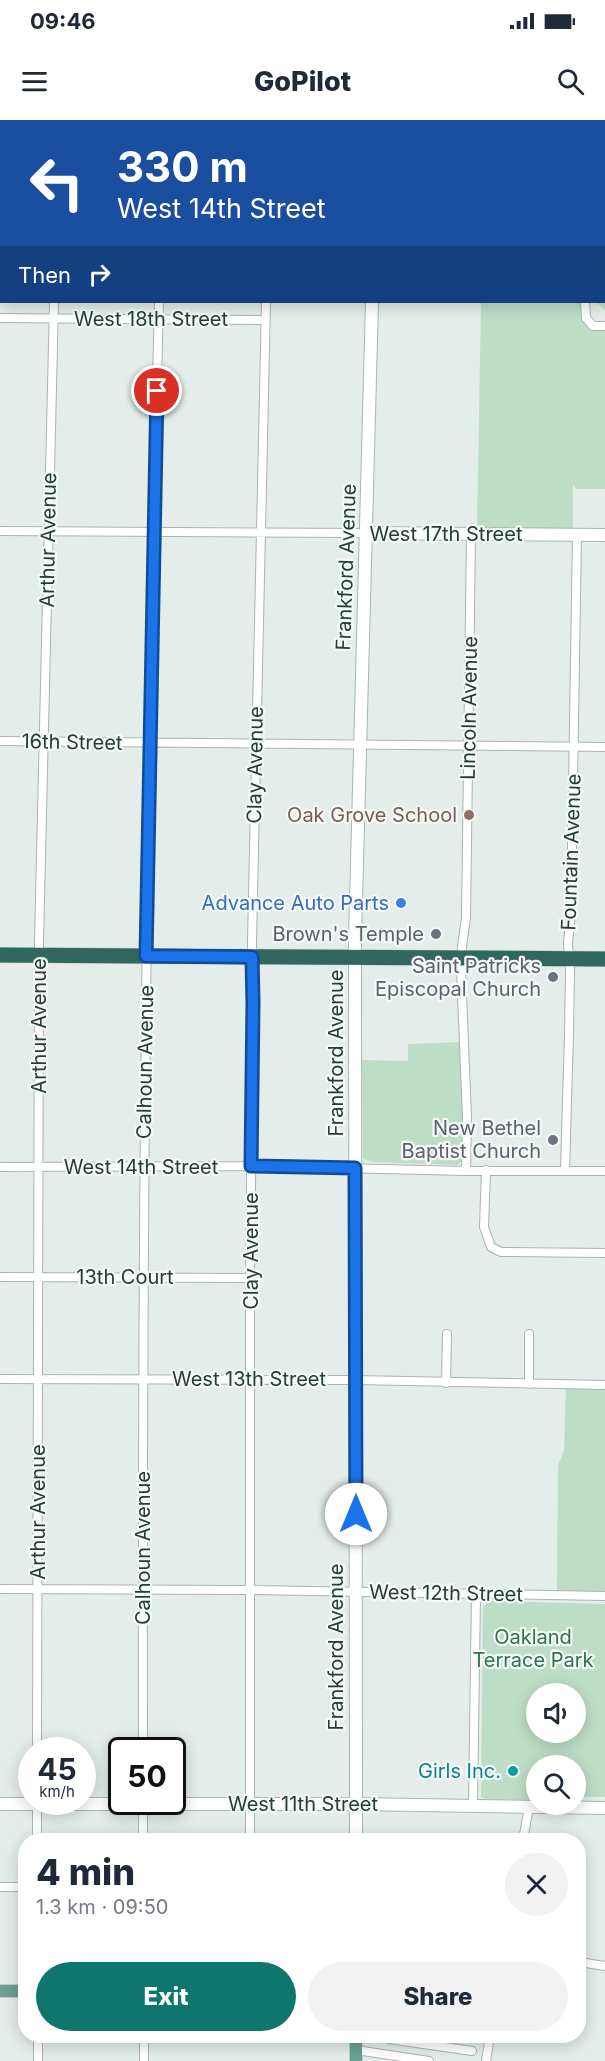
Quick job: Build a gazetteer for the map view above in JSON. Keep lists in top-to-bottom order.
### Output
{
  "streets": {
    "main road": ["West 17th Street", "Frankford Avenue", "West 11th Street"],
    "street": [
      "West 18th Street",
      "Arthur Avenue",
      "Lincoln Avenue",
      "16th Street",
      "Clay Avenue",
      "Fountain Avenue",
      "Calhoun Avenue",
      "West 14th Street",
      "13th Court",
      "West 13th Street",
      "West 12th Street"
    ]
  },
  "crossings": [
    ["West 18th Street", "Arthur Avenue"],
    ["West 18th Street", "Clay Avenue"],
    ["West 18th Street", "Calhoun Avenue"],
    ["West 17th Street", "Arthur Avenue"],
    ["West 17th Street", "Frankford Avenue"],
    ["West 17th Street", "Lincoln Avenue"],
    ["West 17th Street", "Clay Avenue"],
    ["West 17th Street", "Fountain Avenue"],
    ["West 17th Street", "Calhoun Avenue"],
    ["Arthur Avenue", "16th Street"],
    ["Arthur Avenue", "West 14th Street"],
    ["Arthur Avenue", "13th Court"],
    ["Arthur Avenue", "West 13th Street"],
    ["Arthur Avenue", "West 12th Street"],
    ["Frankford Avenue", "16th Street"],
    ["Frankford Avenue", "West 14th Street"],
    ["Frankford Avenue", "West 13th Street"],
    ["Frankford Avenue", "West 12th Street"],
    ["Frankford Avenue", "West 11th Street"],
    ["Lincoln Avenue", "16th Street"],
    ["Lincoln Avenue", "West 14th Street"],
    ["16th Street", "Clay Avenue"],
    ["16th Street", "Fountain Avenue"],
    ["16th Street", "Calhoun Avenue"],
    ["Clay Avenue", "West 14th Street"],
    ["Clay Avenue", "13th Court"],
    ["Clay Avenue", "West 13th Street"],
    ["Clay Avenue", "West 12th Street"],
    ["Clay Avenue", "West 11th Street"],
    ["Fountain Avenue", "West 14th Street"],
    ["Calhoun Avenue", "West 14th Street"],
    ["Calhoun Avenue", "13th Court"],
    ["Calhoun Avenue", "West 13th Street"],
    ["Calhoun Avenue", "West 12th Street"]
  ],
  "parks": ["Oakland Terrace Park"],
  "places": [
    "Oak Grove School",
    "Advance Auto Parts",
    "Brown's Temple",
    "Saint Patricks Episcopal Church",
    "New Bethel Baptist Church",
    "Girls Inc."
  ],
  "page": {
    "status": "09:46",
    "header": "GoPilot",
    "turn": ["330 m", "West 14th Street"],
    "then": "Then",
    "speed": "45 km/h",
    "limit": "50",
    "heading": ["4 min", "1.3 km · 09:50"],
    "buttons": ["Exit", "Share"]
  }
}
